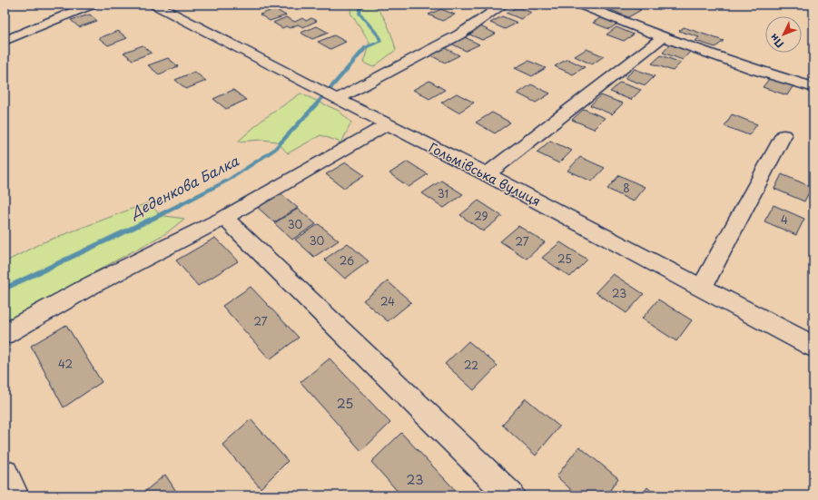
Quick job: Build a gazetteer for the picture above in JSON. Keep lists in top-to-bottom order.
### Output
{
  "streets": {
    "street": ["Гольмівська вулиця"]
  },
  "water": ["Деденкова Балка"],
  "house_numbers": [
    "8",
    "31",
    "29",
    "4",
    "30",
    "30",
    "27",
    "25",
    "26",
    "23",
    "24",
    "27",
    "42",
    "22",
    "25",
    "23"
  ],
  "north": "bottom left"
}
